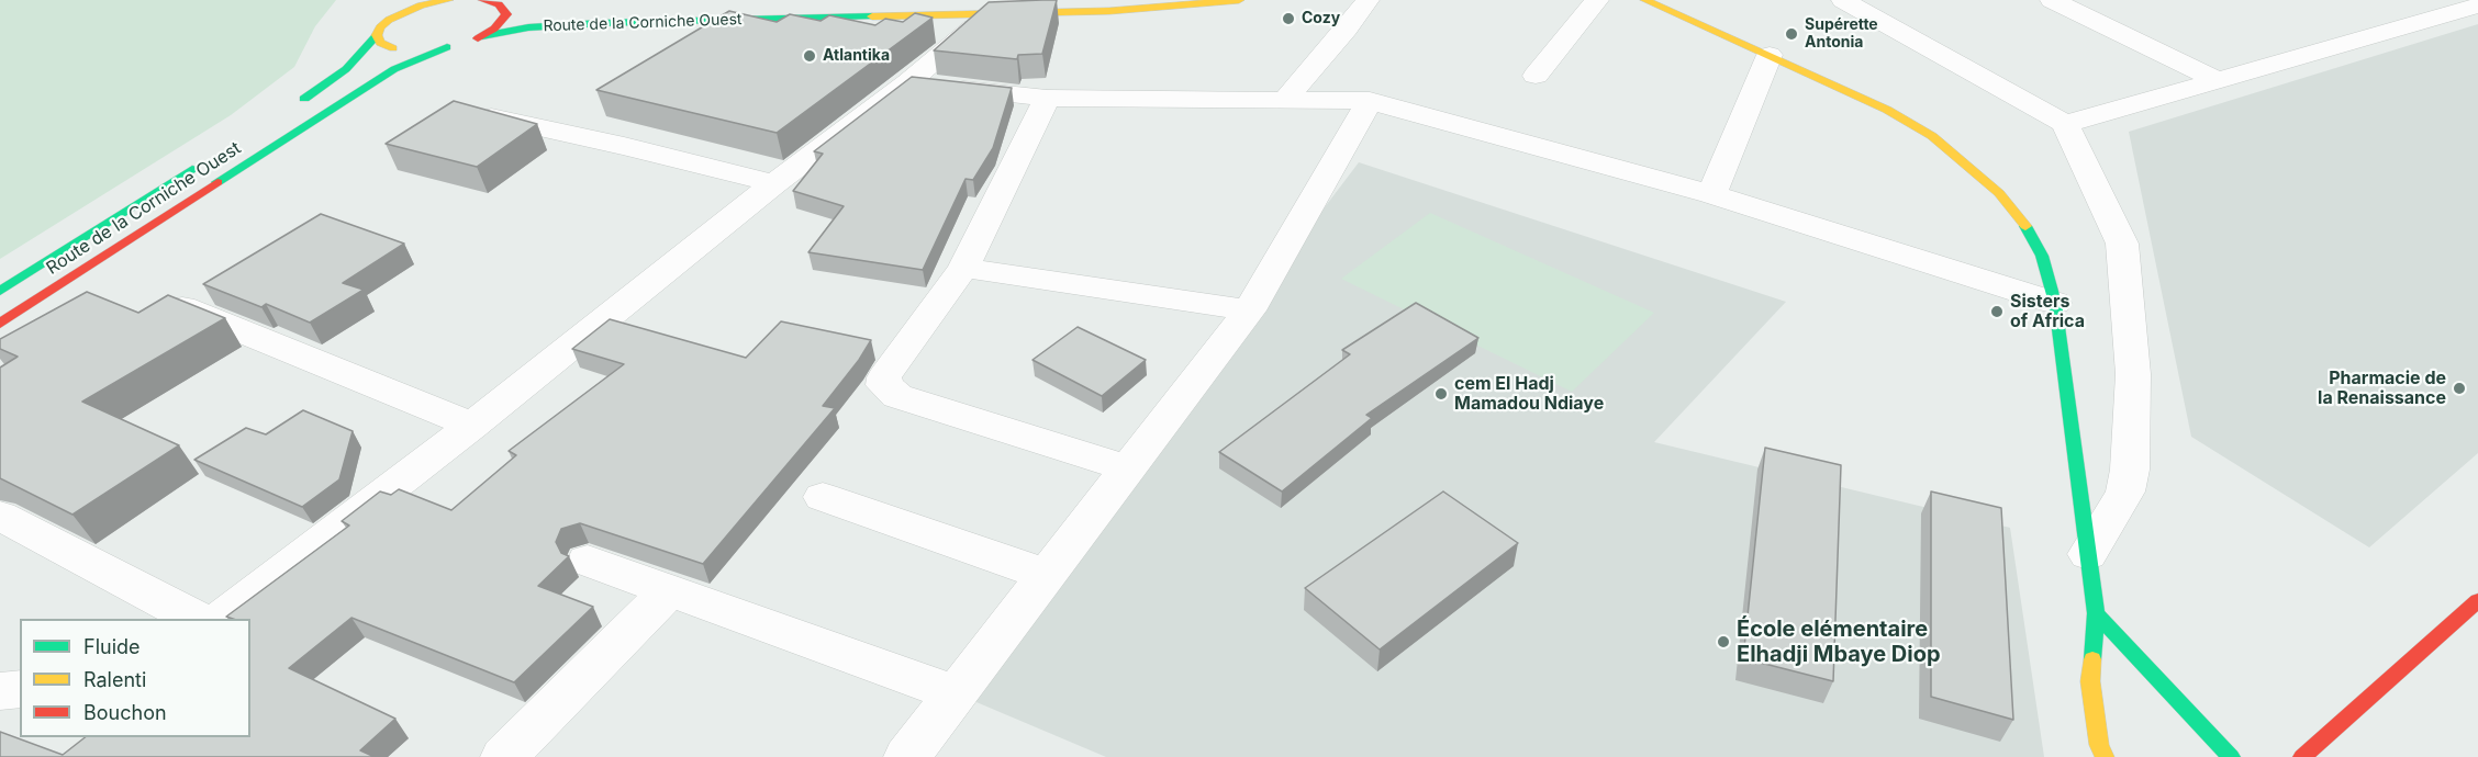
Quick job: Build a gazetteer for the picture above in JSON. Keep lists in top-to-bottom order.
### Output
{
  "streets": {
    "main road": ["Route de la Corniche Ouest"]
  },
  "places": [
    "Cozy",
    "Supérette Antonia",
    "Atlantika",
    "Sisters of Africa",
    "Pharmacie de la Renaissance",
    "cem El Hadj Mamadou Ndiaye",
    "École elémentaire Elhadji Mbaye Diop"
  ],
  "legend": ["Fluide", "Ralenti", "Bouchon"]
}
